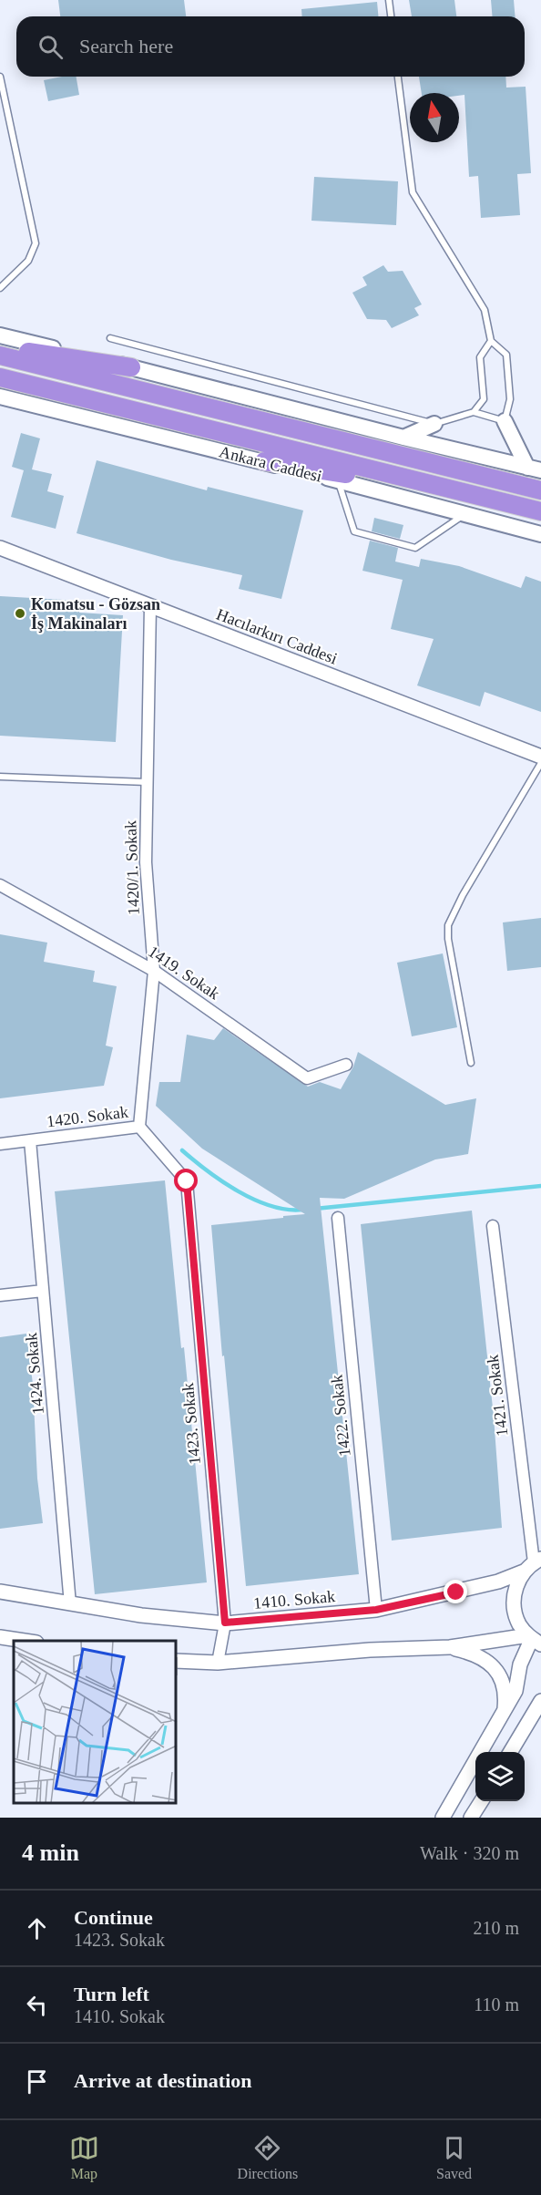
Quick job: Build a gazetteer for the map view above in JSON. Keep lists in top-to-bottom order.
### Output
{
  "streets": {
    "highway": ["Ankara Caddesi"],
    "street": [
      "Hacılarkırı Caddesi",
      "1420/1. Sokak",
      "1419. Sokak",
      "1420. Sokak",
      "1424. Sokak",
      "1421. Sokak",
      "1422. Sokak",
      "1423. Sokak",
      "1410. Sokak"
    ]
  },
  "crossings": [
    ["Hacılarkırı Caddesi", "1420/1. Sokak"],
    ["1420/1. Sokak", "1419. Sokak"],
    ["1420/1. Sokak", "1420. Sokak"],
    ["1420. Sokak", "1424. Sokak"],
    ["1420. Sokak", "1423. Sokak"],
    ["1424. Sokak", "1410. Sokak"],
    ["1421. Sokak", "1410. Sokak"],
    ["1422. Sokak", "1410. Sokak"],
    ["1423. Sokak", "1410. Sokak"]
  ],
  "places": ["Komatsu - Gözsan İş Makinaları"],
  "north": "top",
  "page": {
    "search": "Search here",
    "heading": ["4 min", "Walk · 320 m"],
    "list": [
      ["Continue", "1423. Sokak", "210 m"],
      ["Turn left", "1410. Sokak", "110 m"],
      "Arrive at destination"
    ],
    "nav": ["Map", "Directions", "Saved"]
  }
}
